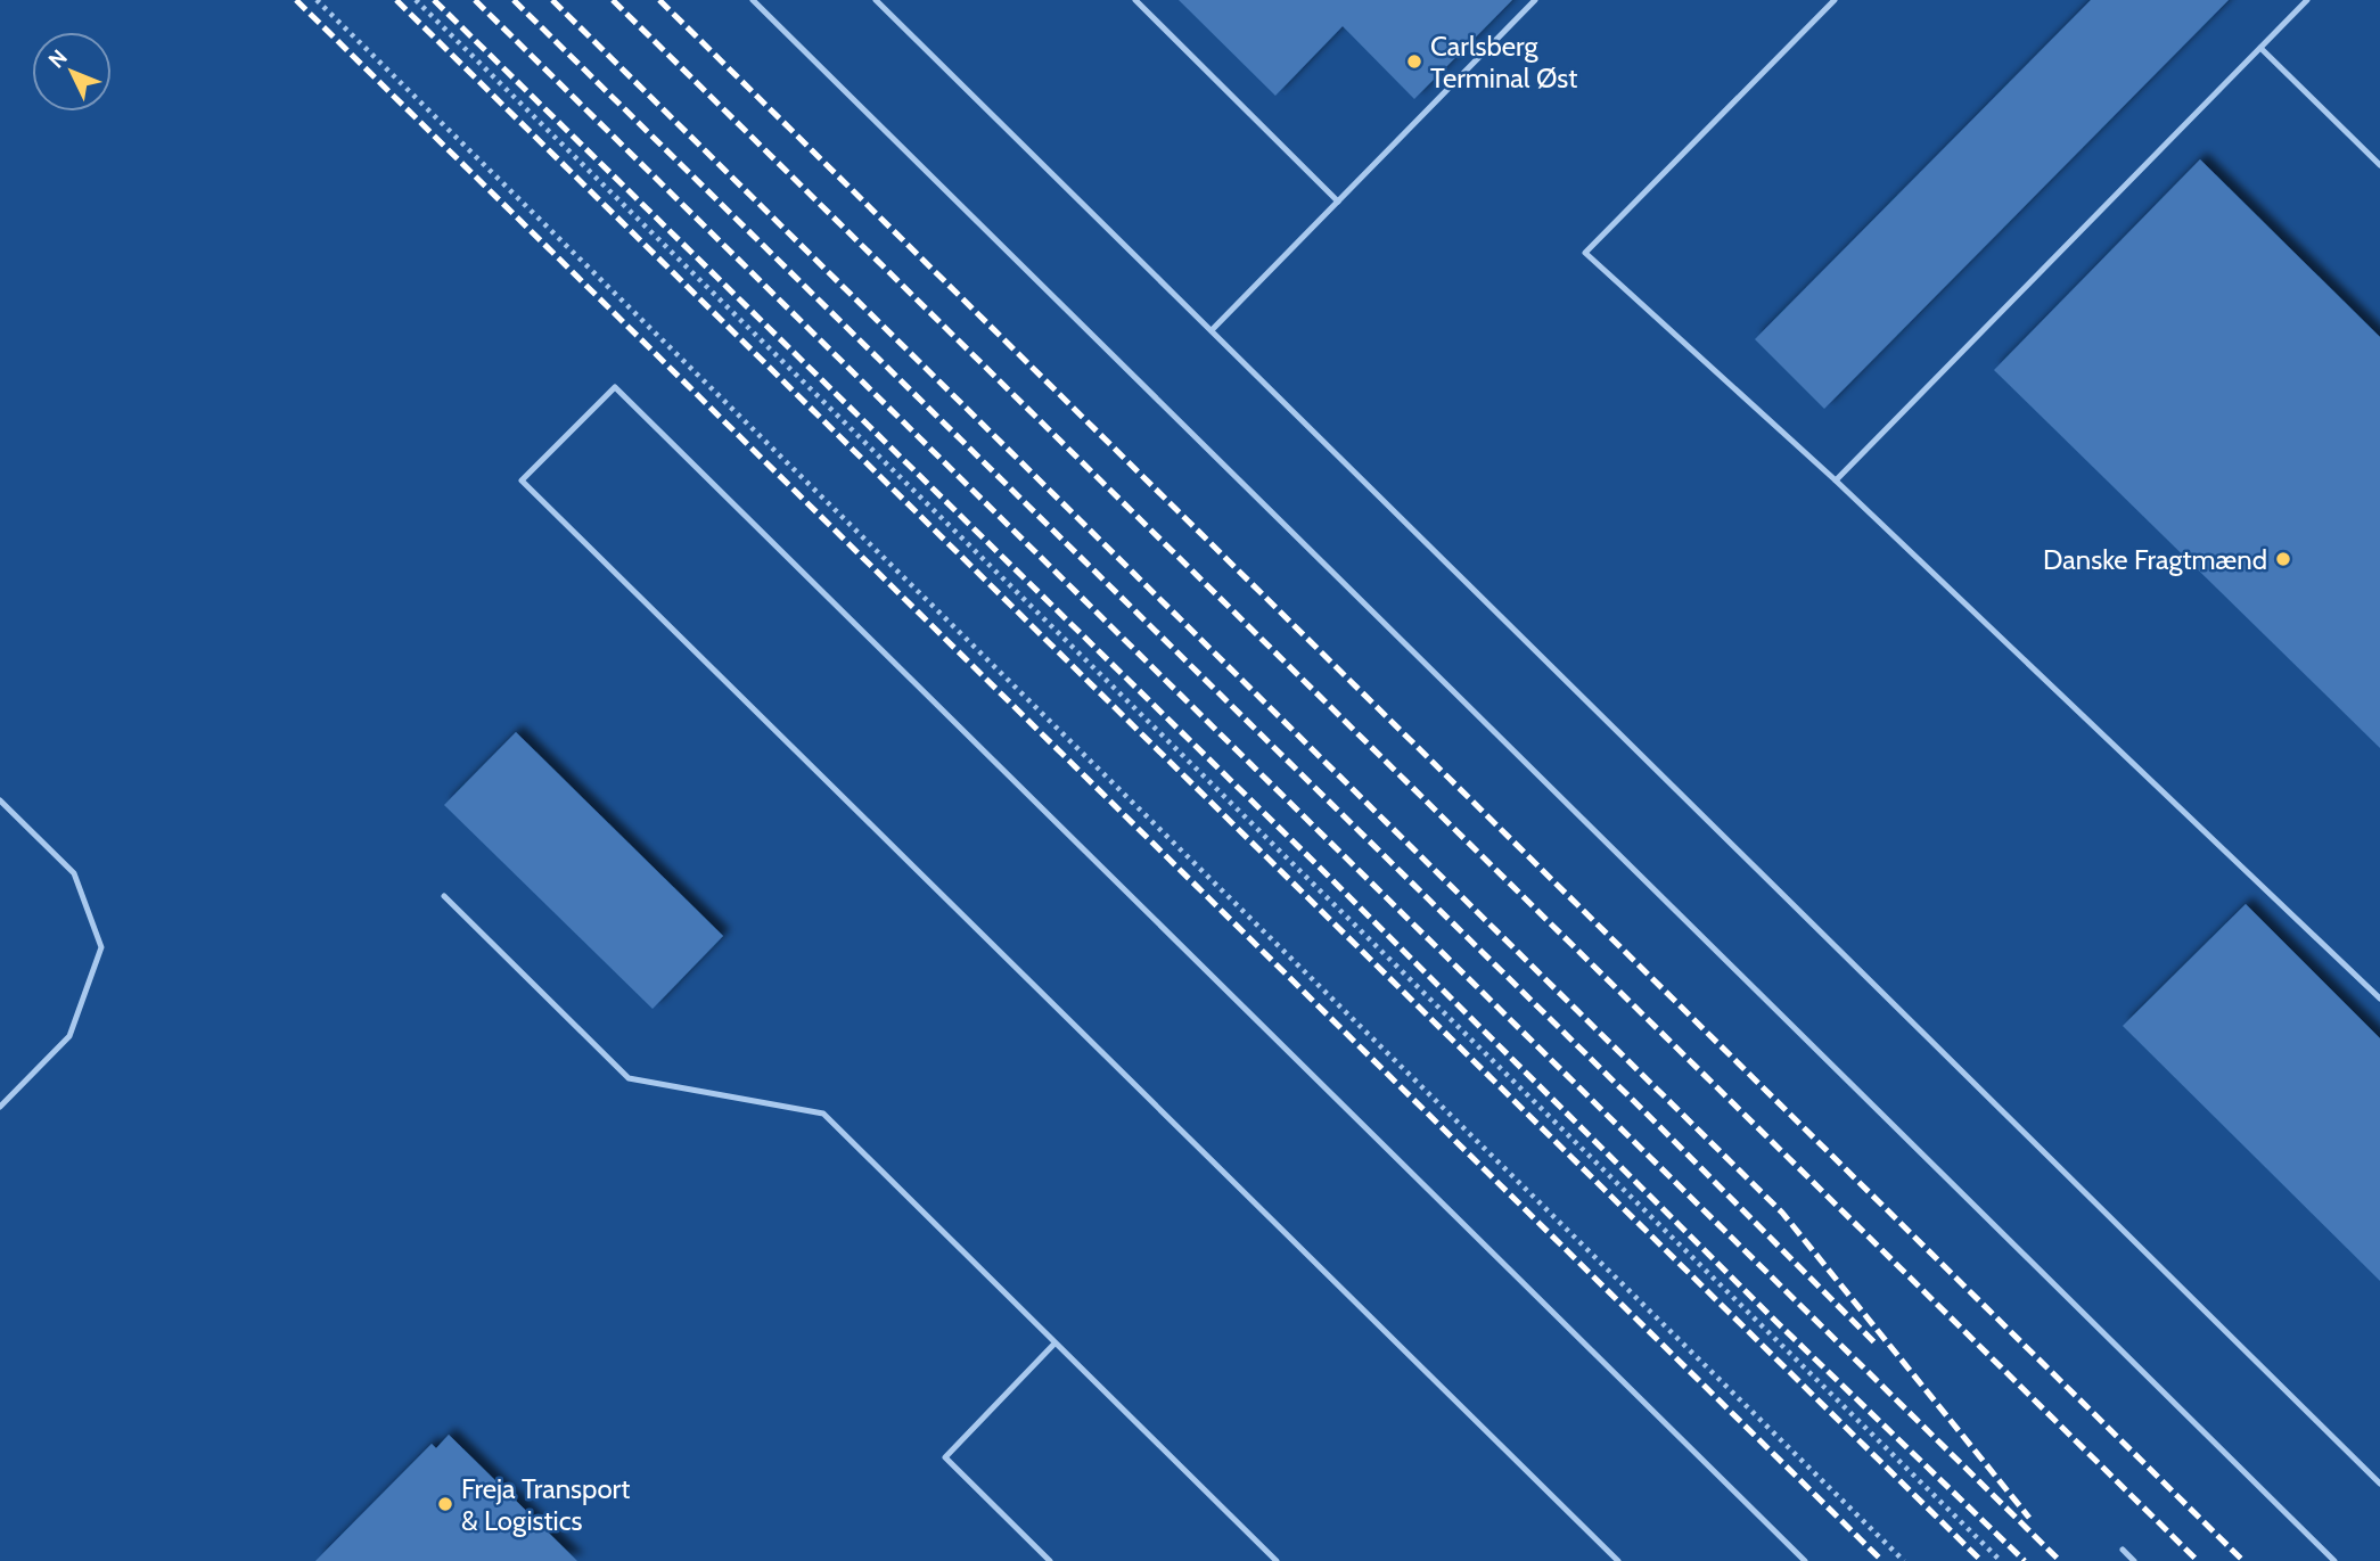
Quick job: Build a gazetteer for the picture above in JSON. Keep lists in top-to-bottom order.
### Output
{
  "places": ["Carlsberg Terminal Øst", "Danske Fragtmænd", "Freja Transport & Logistics"],
  "north": "top left"
}
